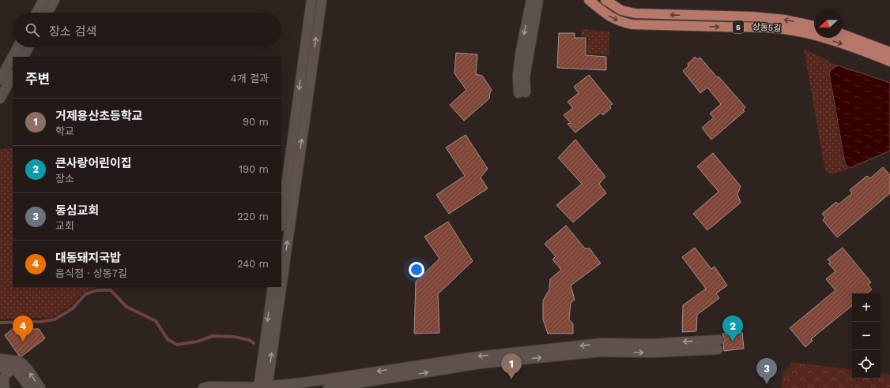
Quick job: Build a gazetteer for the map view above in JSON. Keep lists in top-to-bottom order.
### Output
{
  "streets": {
    "main road": ["5", "상동5길"]
  },
  "north": "left",
  "page": {
    "search": "장소 검색",
    "heading": ["주변", "4개 결과"],
    "list": [
      {
        "mark": "1",
        "name": "거제용산초등학교",
        "note": "학교",
        "value": "90 m"
      },
      {
        "mark": "2",
        "name": "큰사랑어린이집",
        "note": "장소",
        "value": "190 m"
      },
      {
        "mark": "3",
        "name": "동심교회",
        "note": "교회",
        "value": "220 m"
      },
      {
        "mark": "4",
        "name": "대동돼지국밥",
        "note": "음식점 · 상동7길",
        "value": "240 m"
      }
    ],
    "map_buttons": ["+", "−"],
    "pins": [
      "2",
      "4",
      "1",
      "3"
    ]
  }
}
